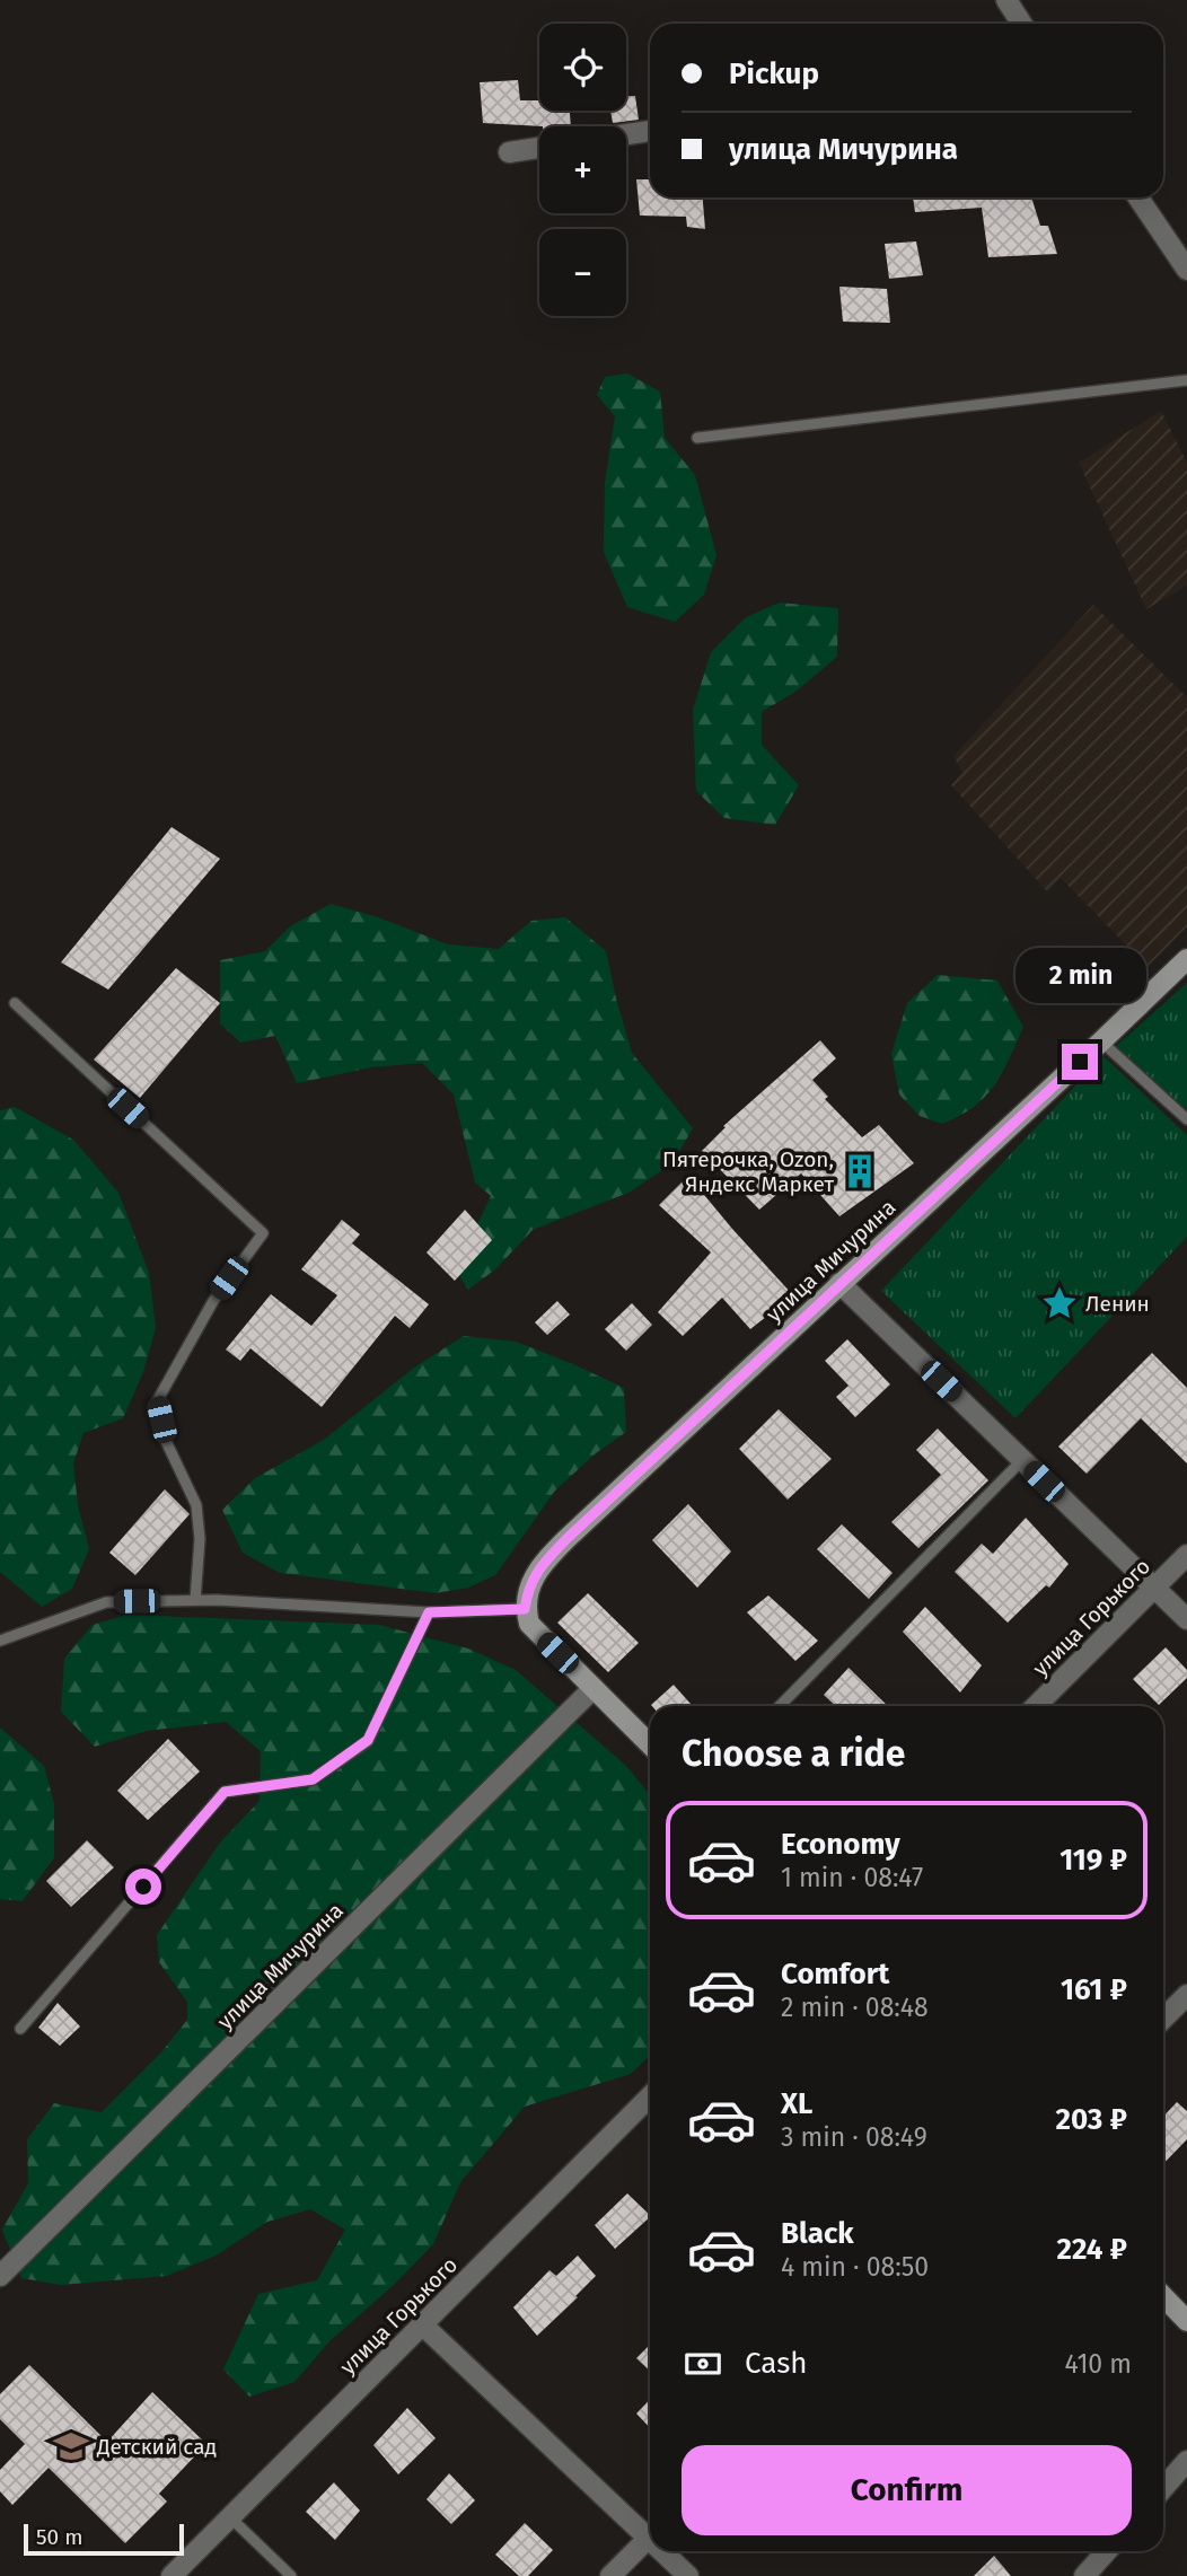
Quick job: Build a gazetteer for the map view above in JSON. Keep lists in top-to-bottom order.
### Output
{
  "streets": {
    "street": ["улица Мичурина", "улица Горького"]
  },
  "places": {
    "building": ["Пятерочка, Ozon, Яндекс Маркет"],
    "place": ["Ленин"],
    "school or university": ["Детский сад"]
  },
  "scale_bar": "50 m",
  "page": {
    "map_buttons": ["+", "−"],
    "banner": ["Pickup", "улица Мичурина"],
    "bubble": "2 min",
    "heading": "Choose a ride",
    "list": [
      {
        "name": "Economy",
        "note": "1 min · 08:47",
        "value": "119 ₽"
      },
      {
        "name": "Comfort",
        "note": "2 min · 08:48",
        "value": "161 ₽"
      },
      {
        "name": "XL",
        "note": "3 min · 08:49",
        "value": "203 ₽"
      },
      {
        "name": "Black",
        "note": "4 min · 08:50",
        "value": "224 ₽"
      }
    ],
    "pay": ["Cash", "410 m"],
    "buttons": "Confirm",
    "scale": "50 m"
  }
}
